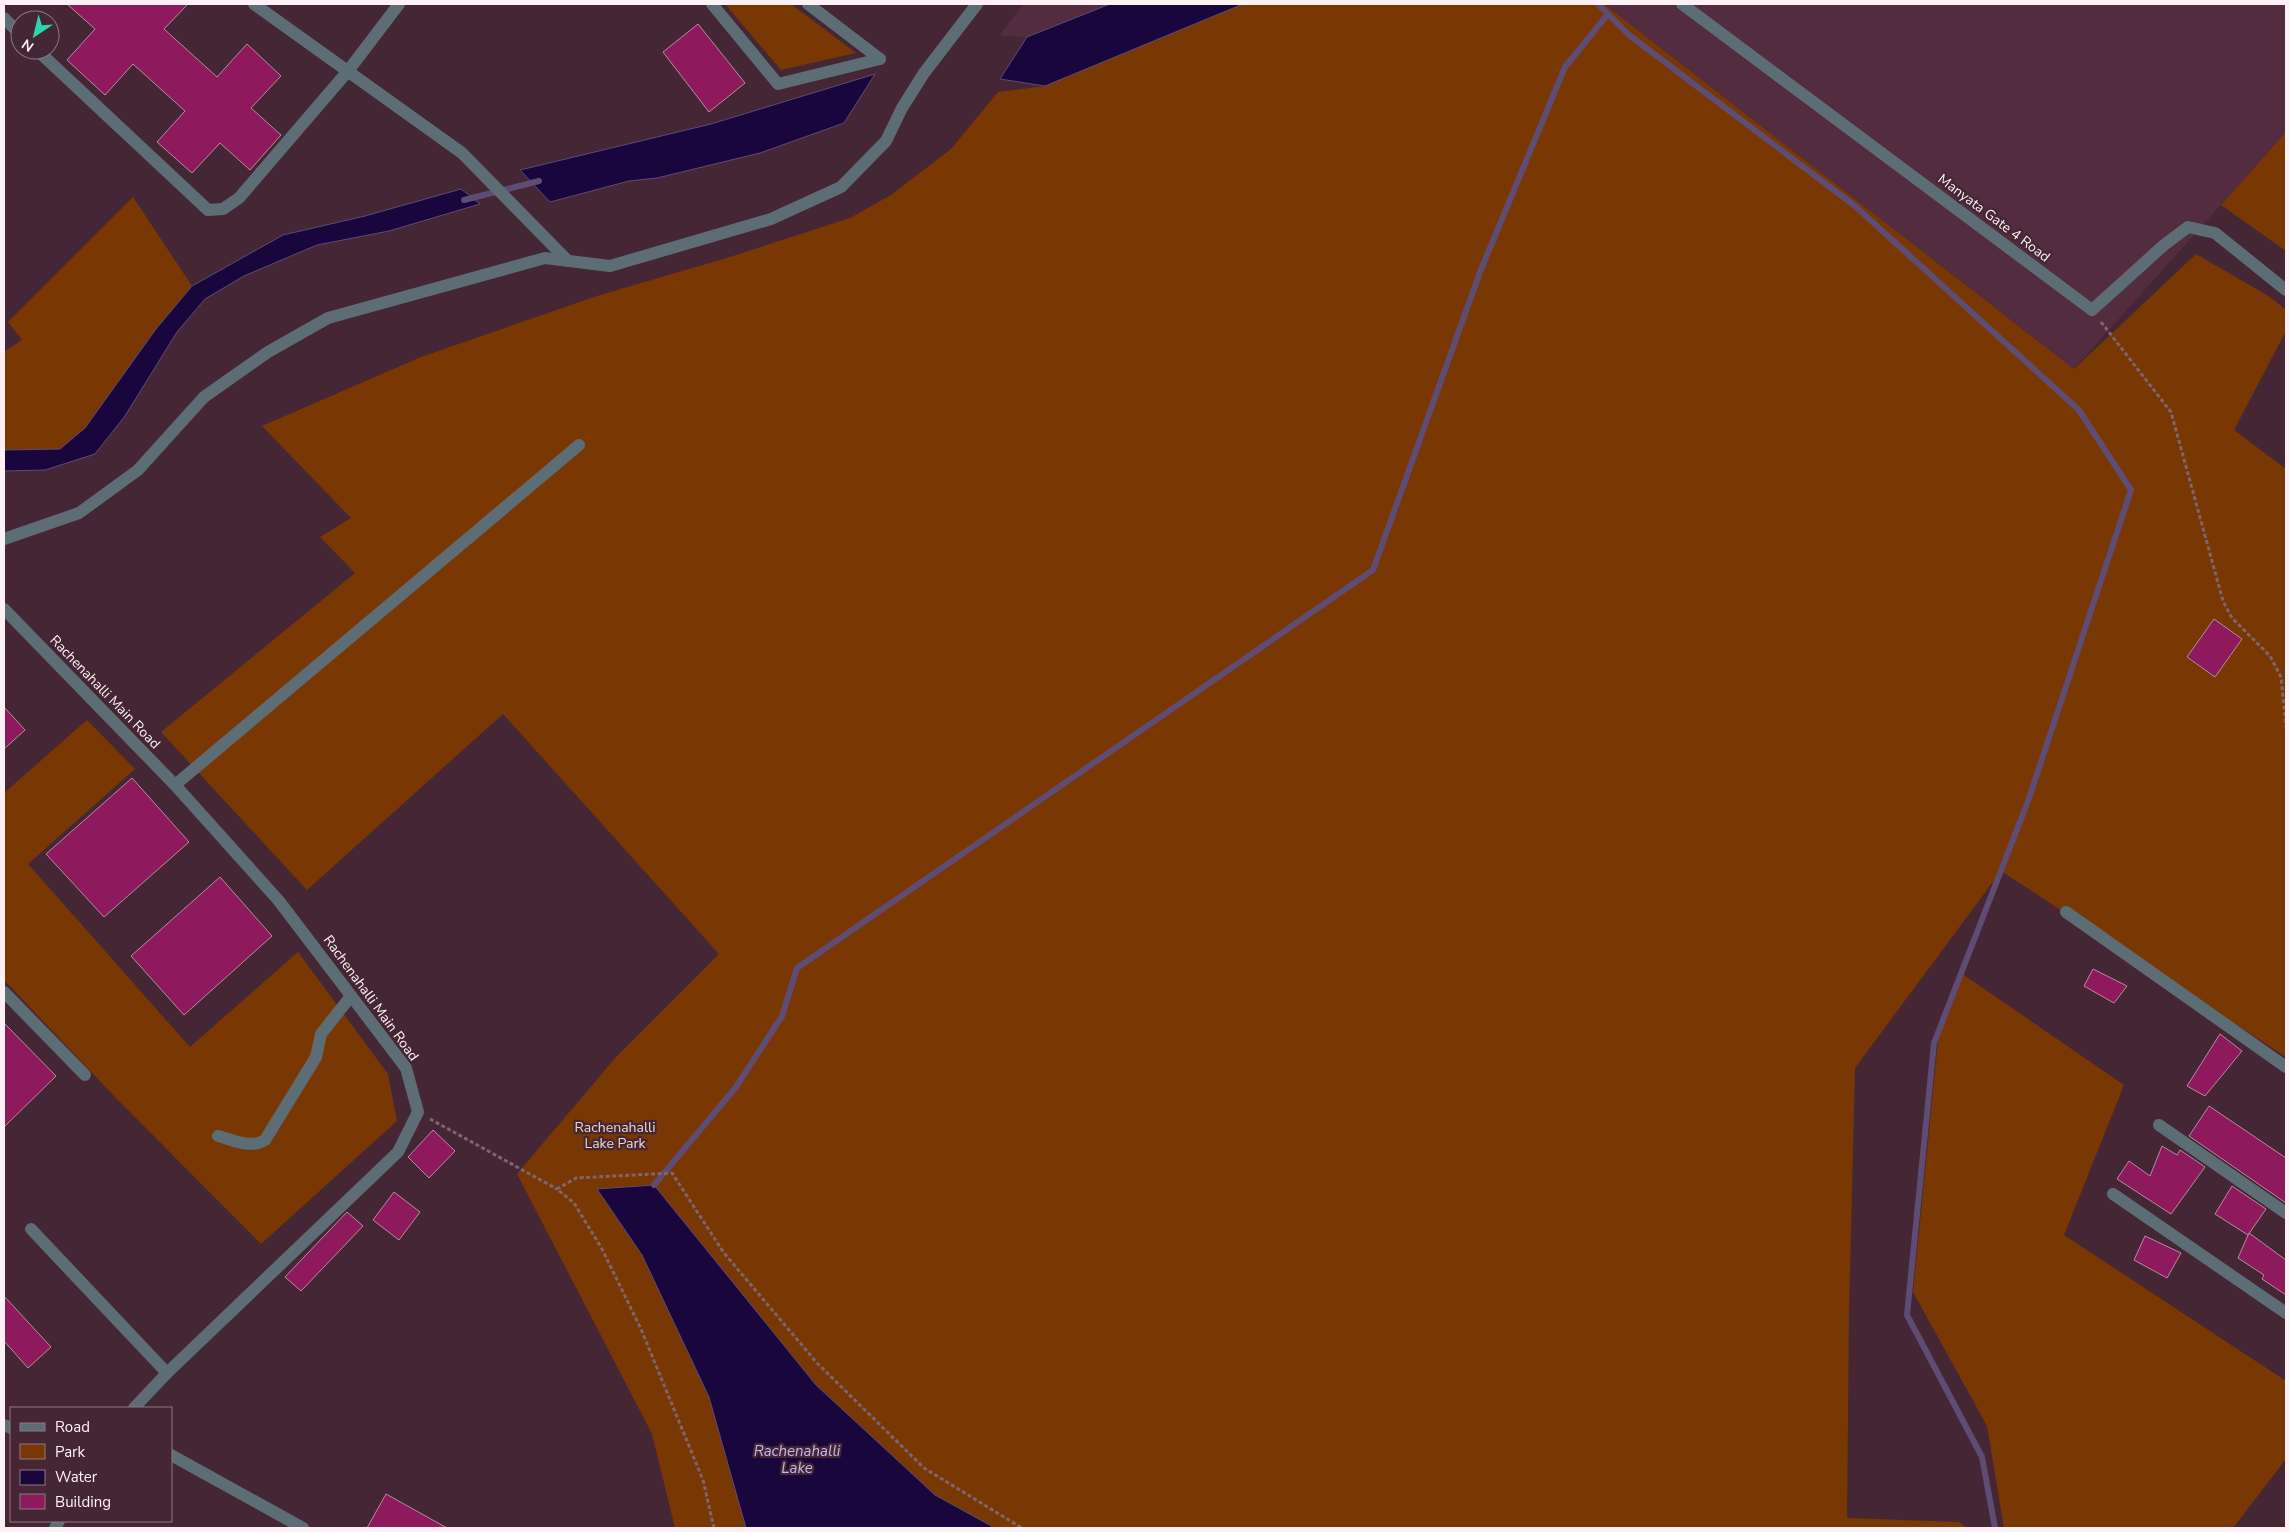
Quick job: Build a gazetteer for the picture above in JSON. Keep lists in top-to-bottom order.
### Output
{
  "streets": {
    "street": ["Manyata Gate 4 Road", "Rachenahalli Main Road"]
  },
  "water": ["Rachenahalli Lake"],
  "parks": ["Rachenahalli Lake Park"],
  "legend": [
    "Road",
    "Park",
    "Water",
    "Building"
  ],
  "north": "bottom left"
}
